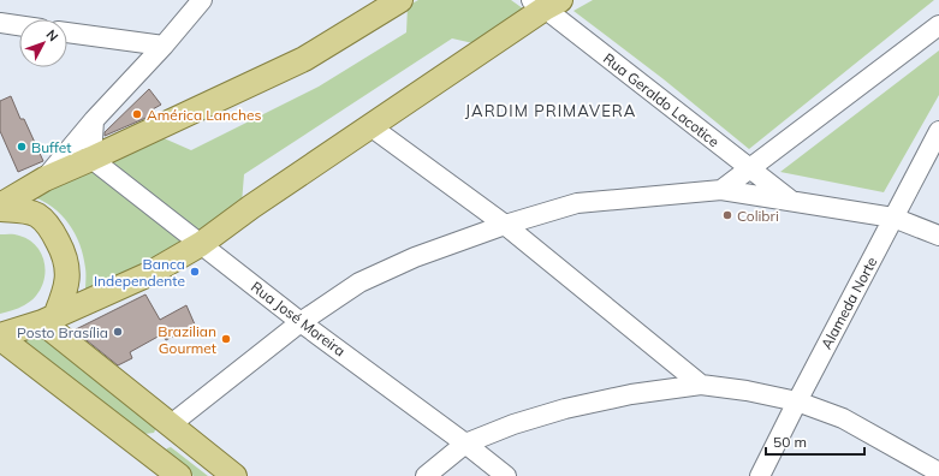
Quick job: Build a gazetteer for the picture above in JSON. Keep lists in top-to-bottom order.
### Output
{
  "streets": {
    "street": ["Rua Geraldo Lacotice", "Alameda Norte", "Rua José Moreira"]
  },
  "districts": ["JARDIM PRIMAVERA"],
  "places": [
    "América Lanches",
    "Buffet",
    "Colibri",
    "Banca Independente",
    "Posto Brasília",
    "Brazilian Gourmet"
  ],
  "scale_bar": "50 m",
  "north": "top right"
}
